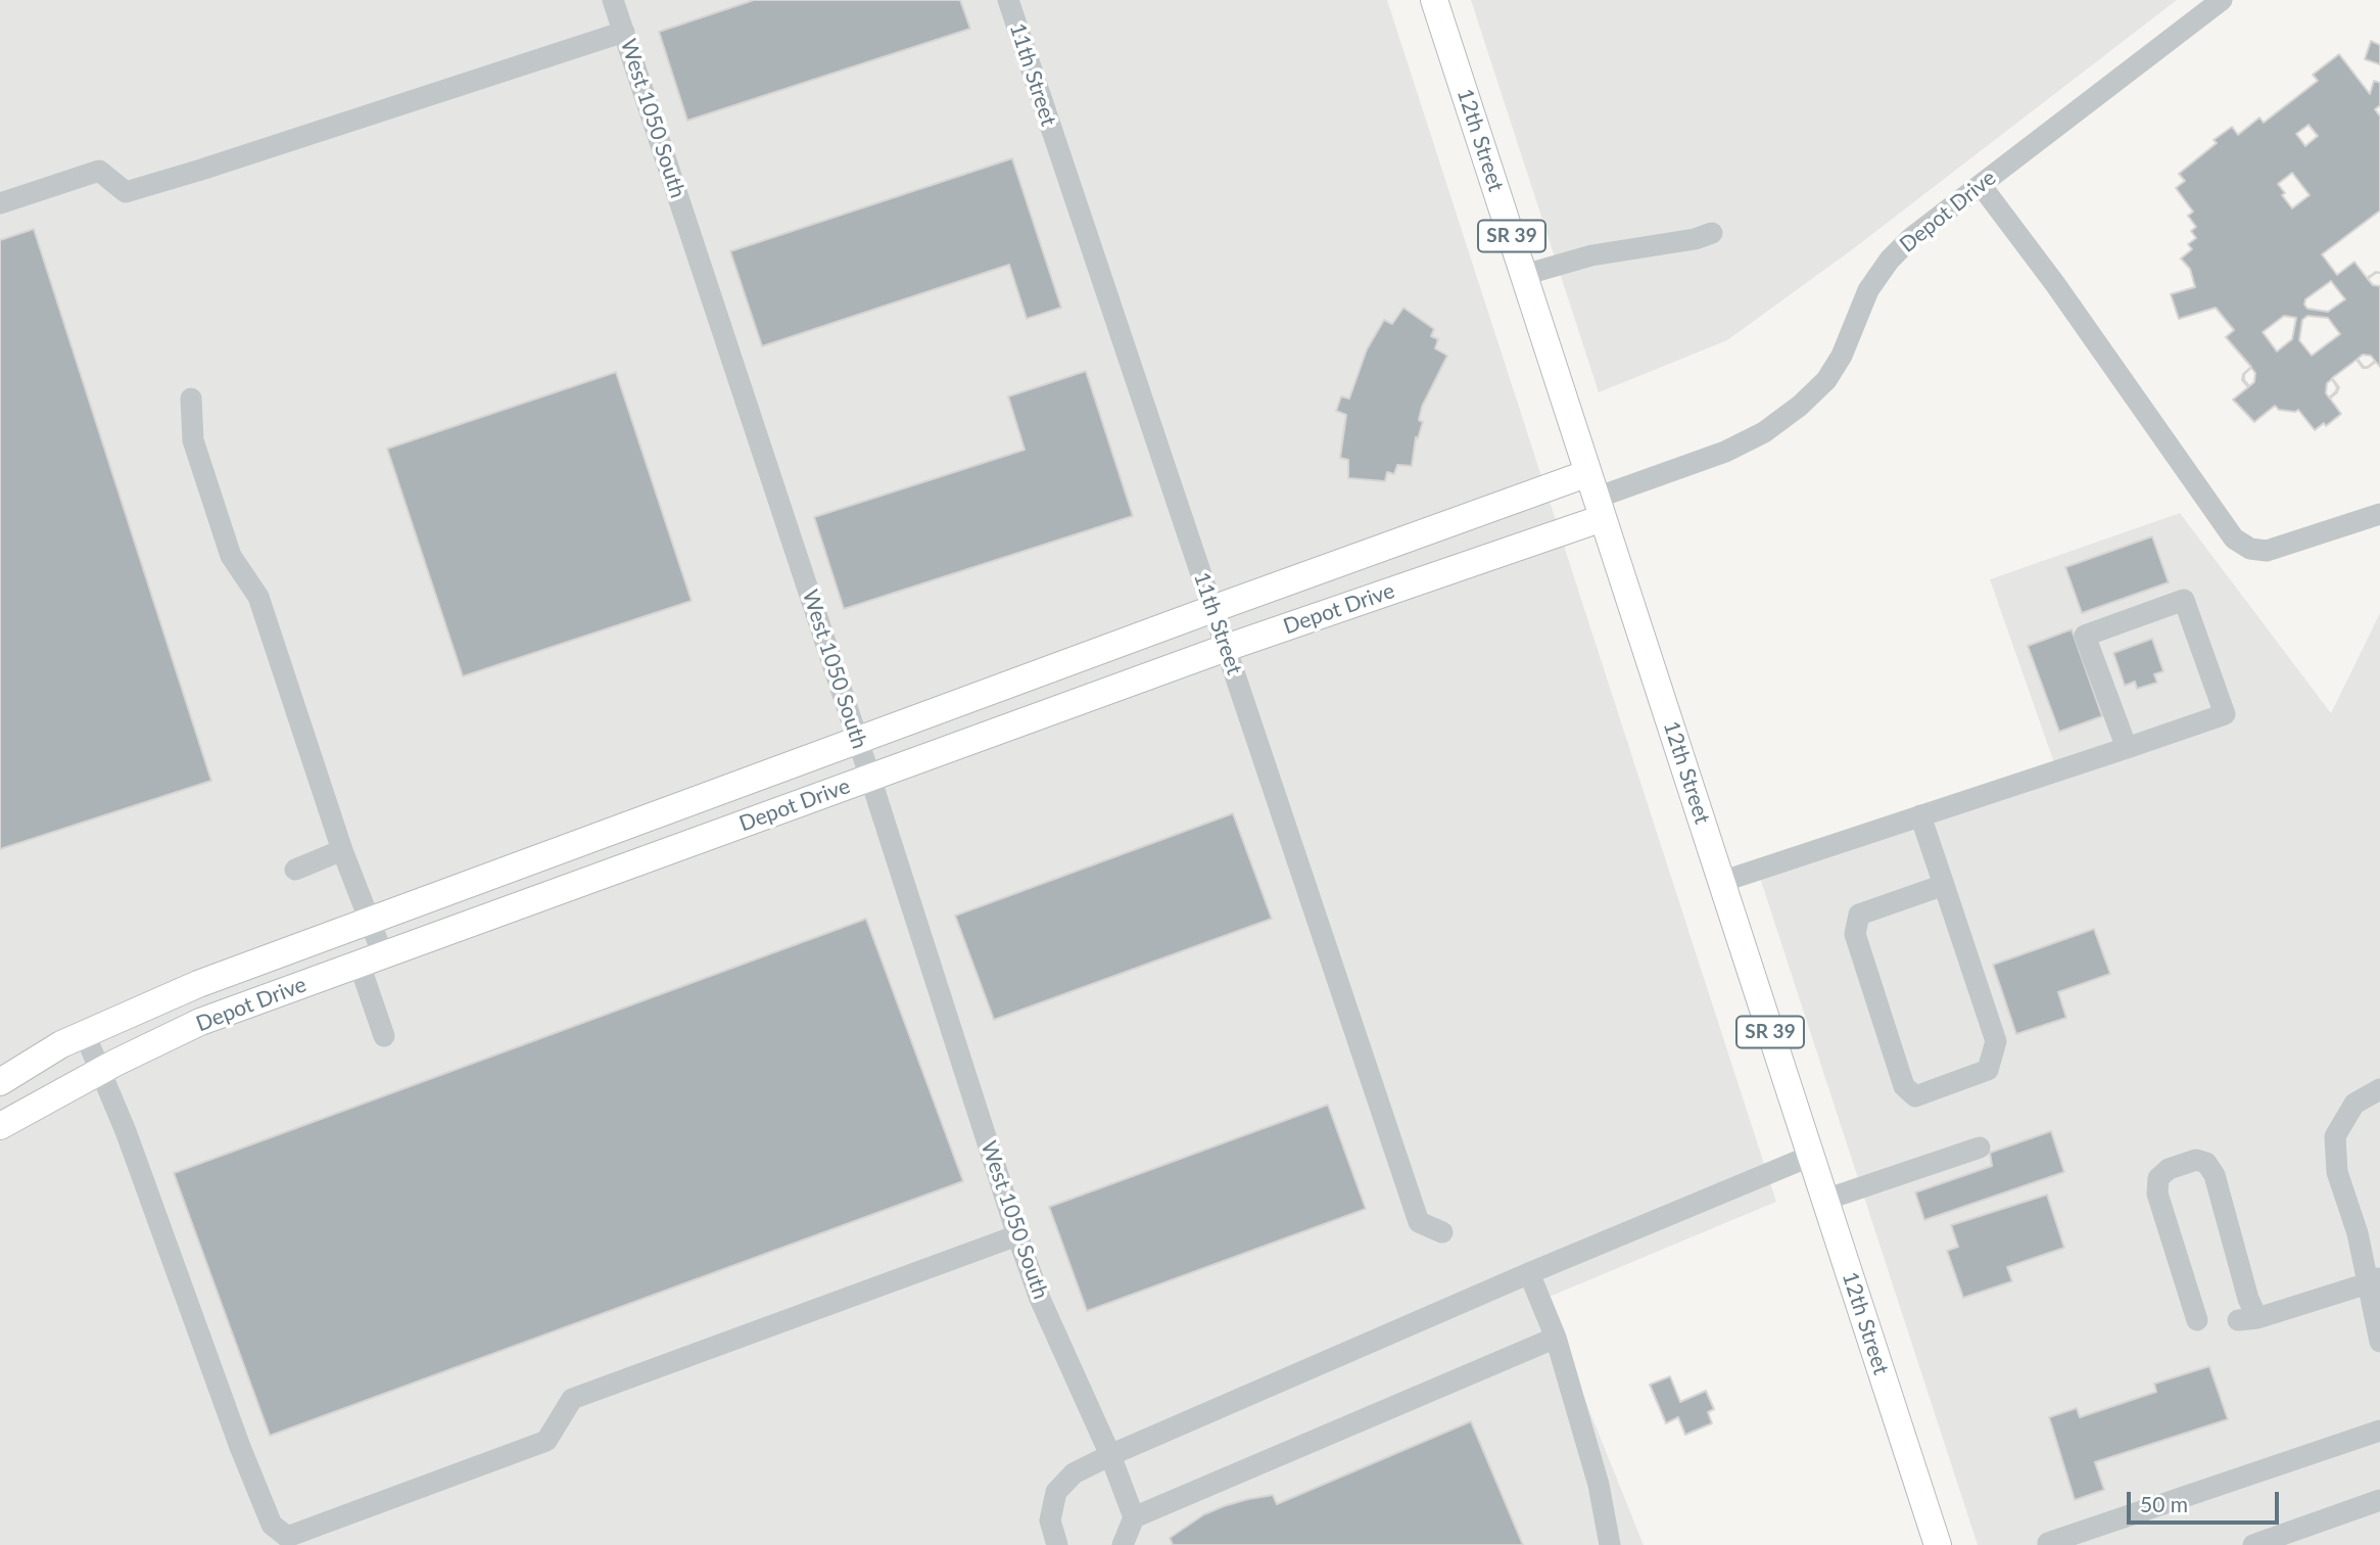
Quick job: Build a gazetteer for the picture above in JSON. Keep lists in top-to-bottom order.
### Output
{
  "streets": {
    "main road": ["12th Street", "Depot Drive", "SR 39"],
    "street": ["11th Street", "West 1050 South"]
  },
  "crossings": [
    ["11th Street", "Depot Drive"],
    ["West 1050 South", "Depot Drive"],
    ["12th Street", "Depot Drive"]
  ],
  "scale_bar": "50 m"
}
